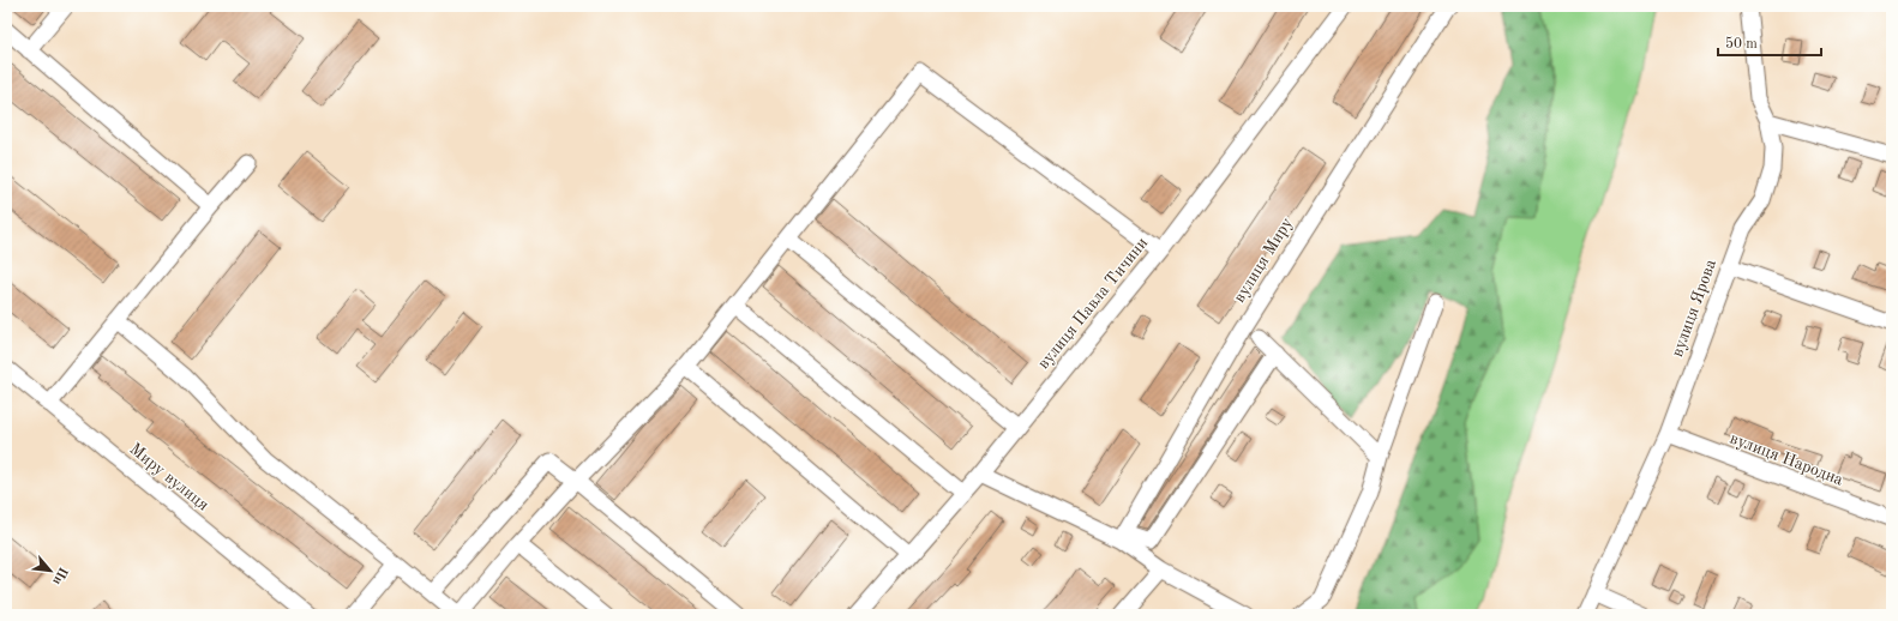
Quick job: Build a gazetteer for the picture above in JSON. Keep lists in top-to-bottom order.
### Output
{
  "streets": {
    "street": [
      "вулиця Миру",
      "вулиця Павла Тичини",
      "вулиця Ярова",
      "вулиця Народна",
      "Миру вулиця"
    ]
  },
  "crossings": [
    ["вулиця Ярова", "вулиця Народна"]
  ],
  "scale_bar": "50 m",
  "north": "bottom right"
}
